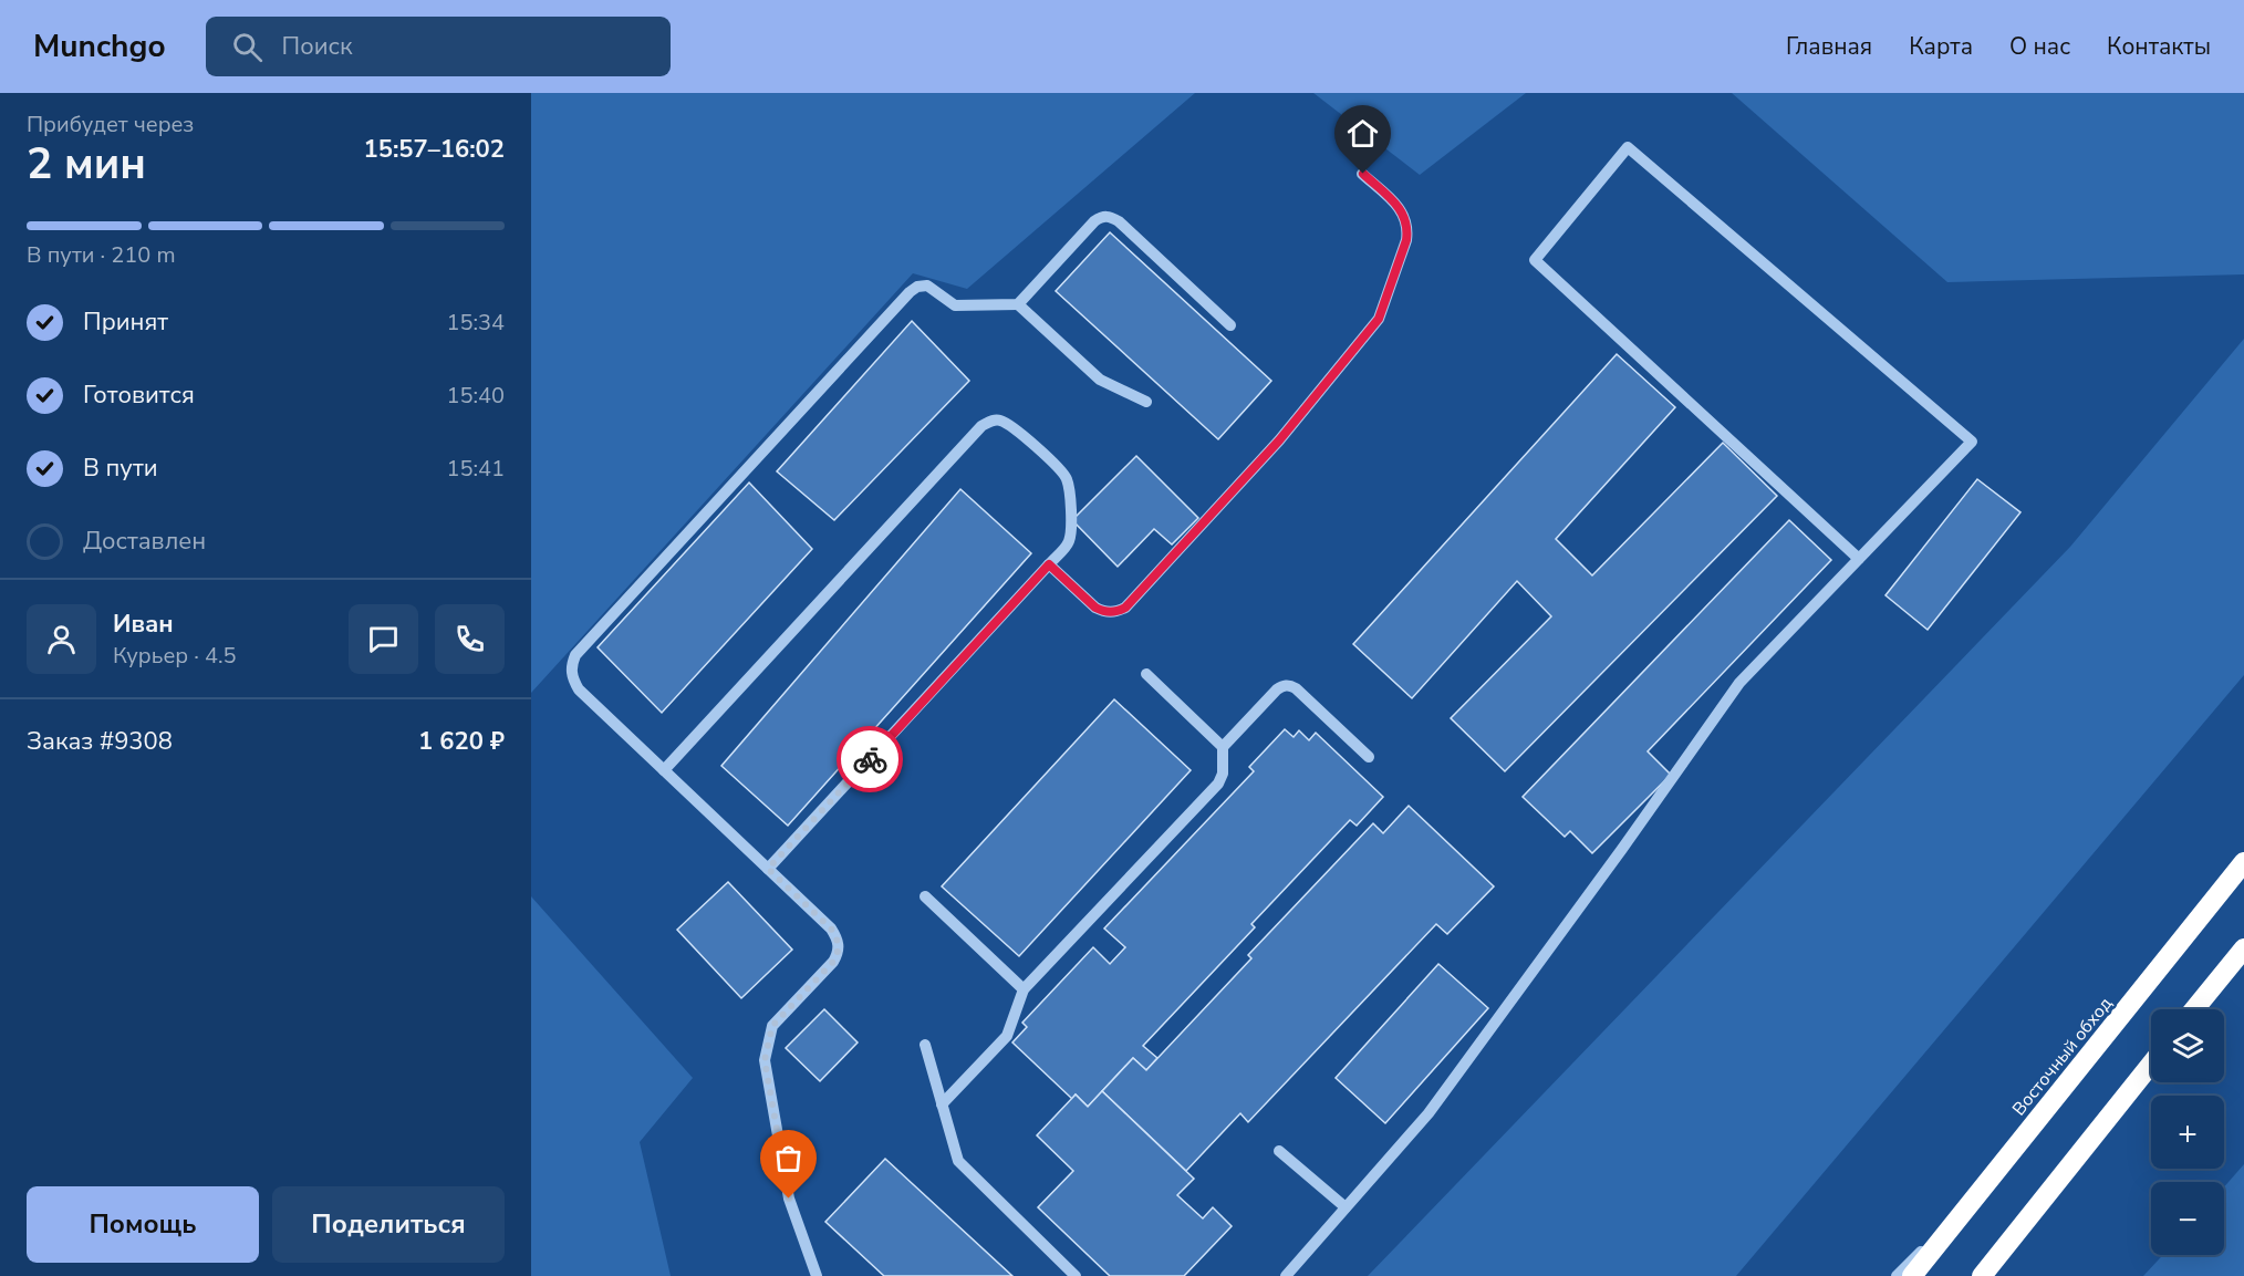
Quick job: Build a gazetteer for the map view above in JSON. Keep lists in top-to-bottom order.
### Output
{
  "streets": {
    "highway": ["Восточный обход"]
  },
  "page": {
    "header": "Munchgo",
    "search": "Поиск",
    "nav": [
      "Главная",
      "Карта",
      "О нас",
      "Контакты"
    ],
    "heading": ["2 мин", "Прибудет через", "15:57–16:02"],
    "panel": [
      "Иван",
      "Курьер · 4.5",
      "Заказ #9308",
      "1 620 ₽"
    ],
    "bar": "В пути · 210 m",
    "list": [
      ["Принят", "15:34"],
      ["Готовится", "15:40"],
      ["В пути", "15:41"],
      "Доставлен"
    ],
    "map_buttons": ["+", "−"],
    "buttons": ["Помощь", "Поделиться"]
  }
}
